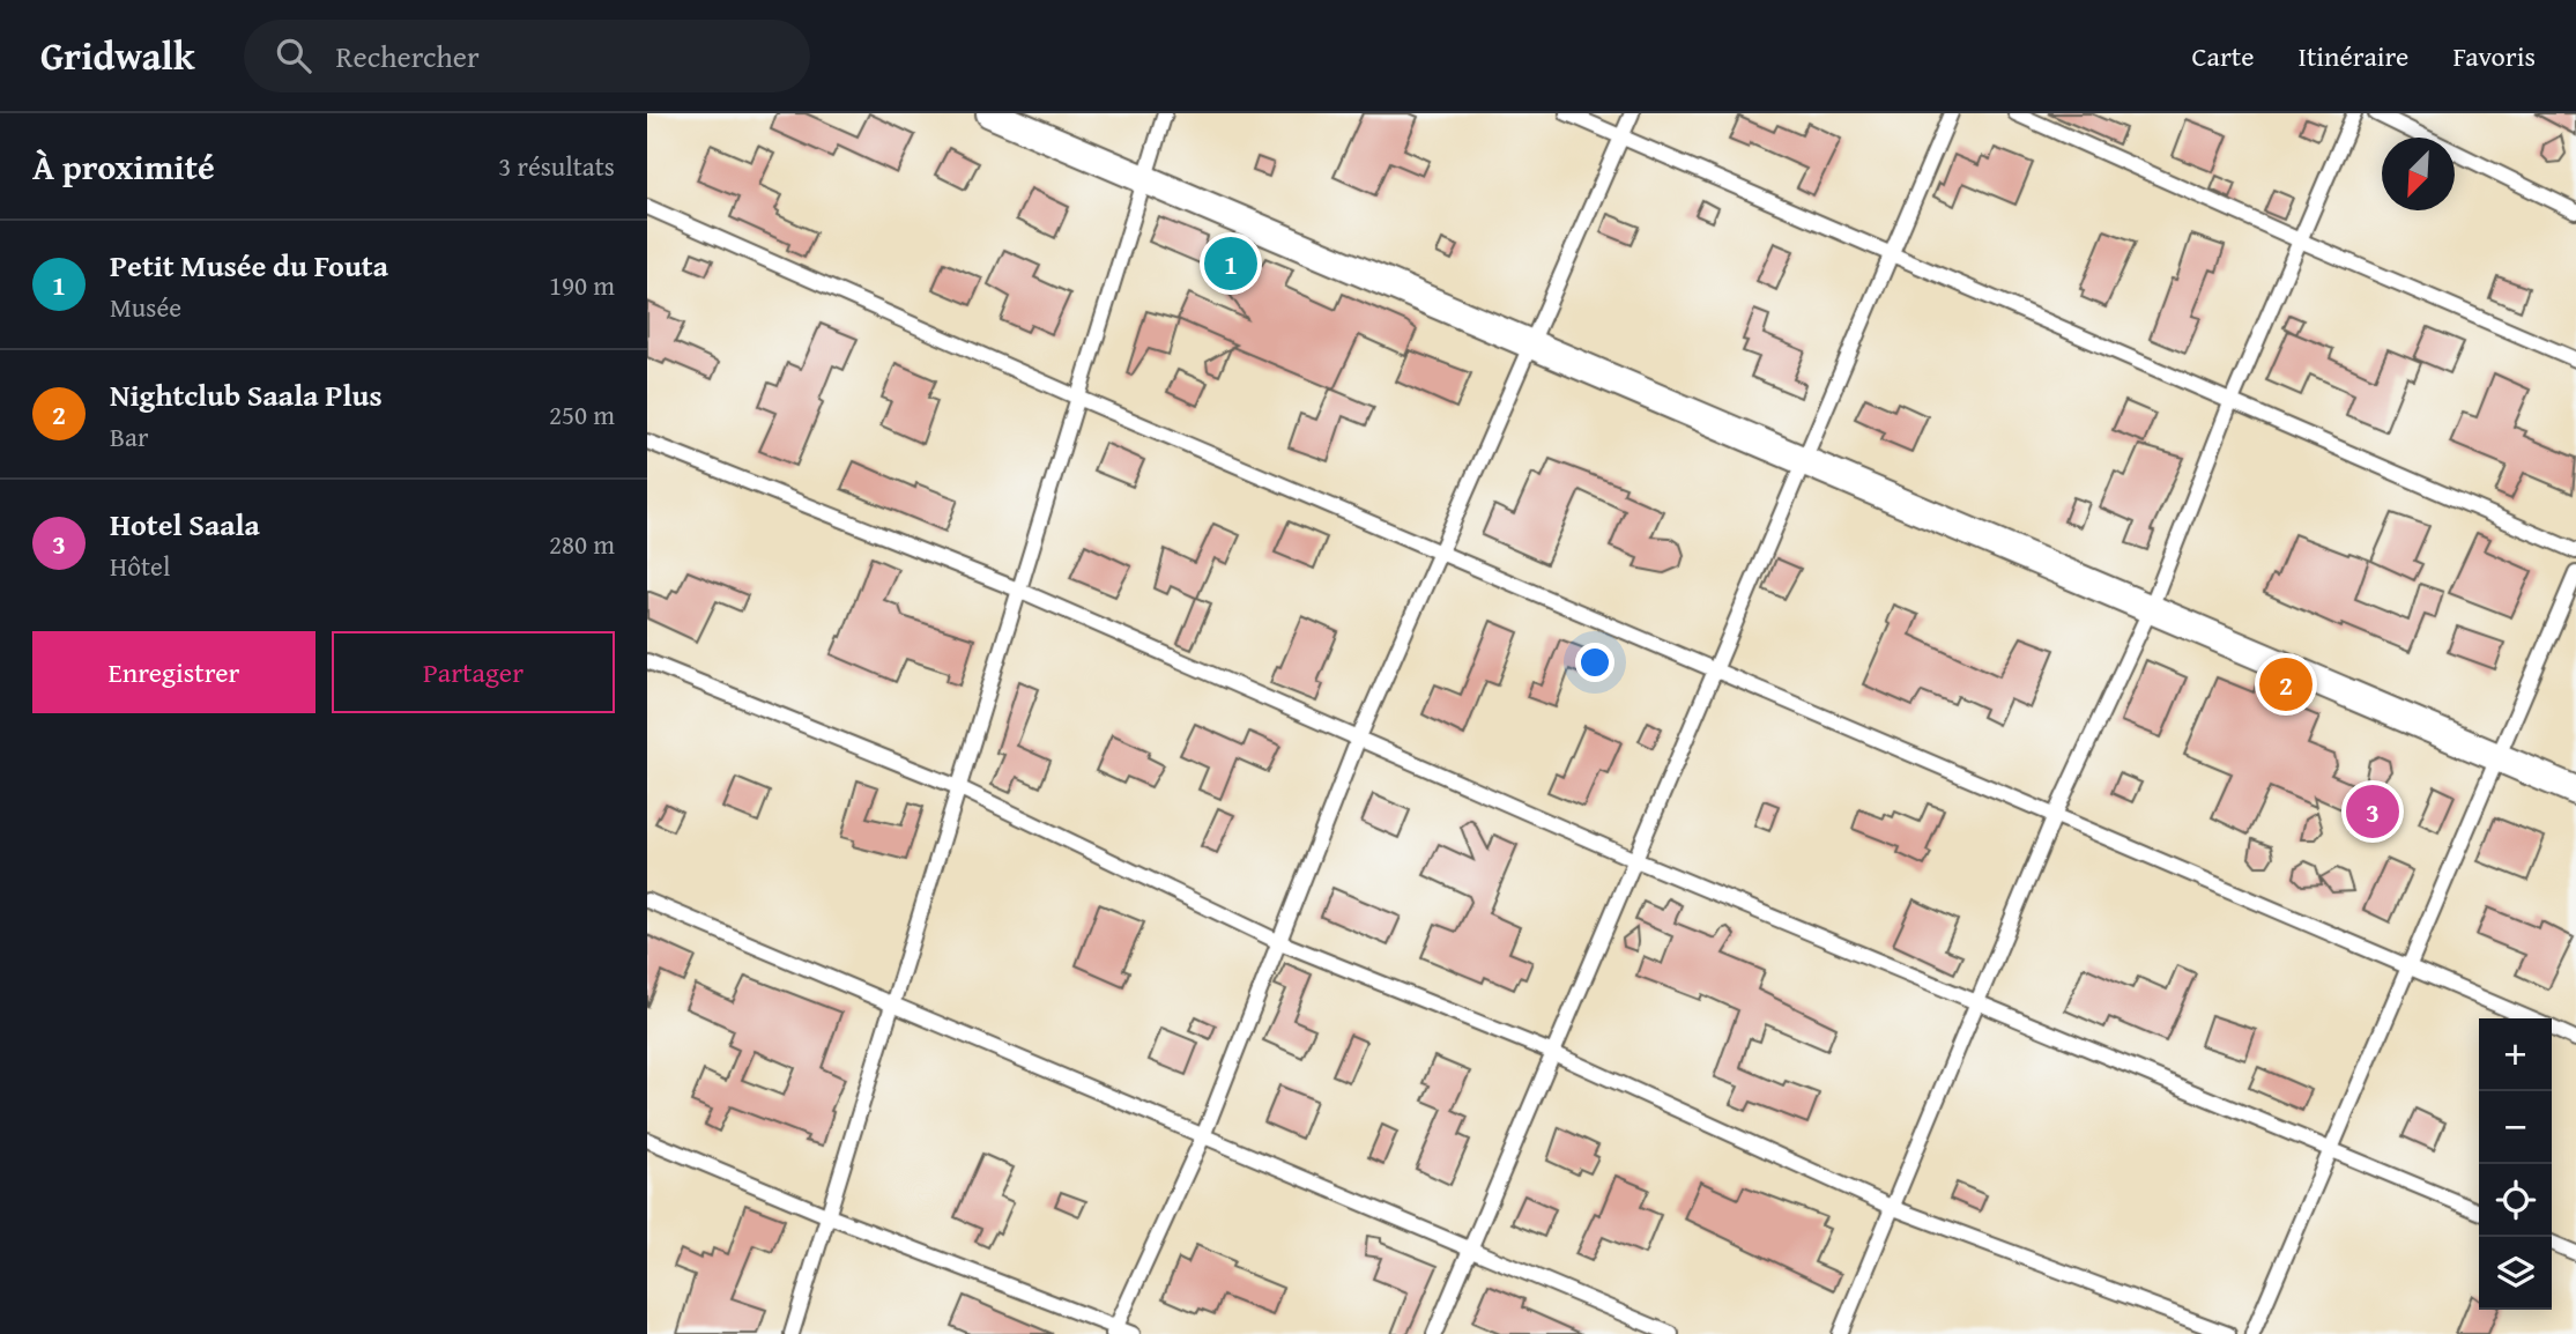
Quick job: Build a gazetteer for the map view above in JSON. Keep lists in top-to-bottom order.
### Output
{
  "north": "bottom left",
  "page": {
    "header": "Gridwalk",
    "search": "Rechercher",
    "nav": ["Carte", "Itinéraire", "Favoris"],
    "heading": ["À proximité", "3 résultats"],
    "list": [
      {
        "mark": "1",
        "name": "Petit Musée du Fouta",
        "note": "Musée",
        "value": "190 m"
      },
      {
        "mark": "2",
        "name": "Nightclub Saala Plus",
        "note": "Bar",
        "value": "250 m"
      },
      {
        "mark": "3",
        "name": "Hotel Saala",
        "note": "Hôtel",
        "value": "280 m"
      }
    ],
    "pins": ["1", "2", "3"],
    "buttons": ["Enregistrer", "Partager"],
    "map_buttons": ["+", "−"]
  }
}
